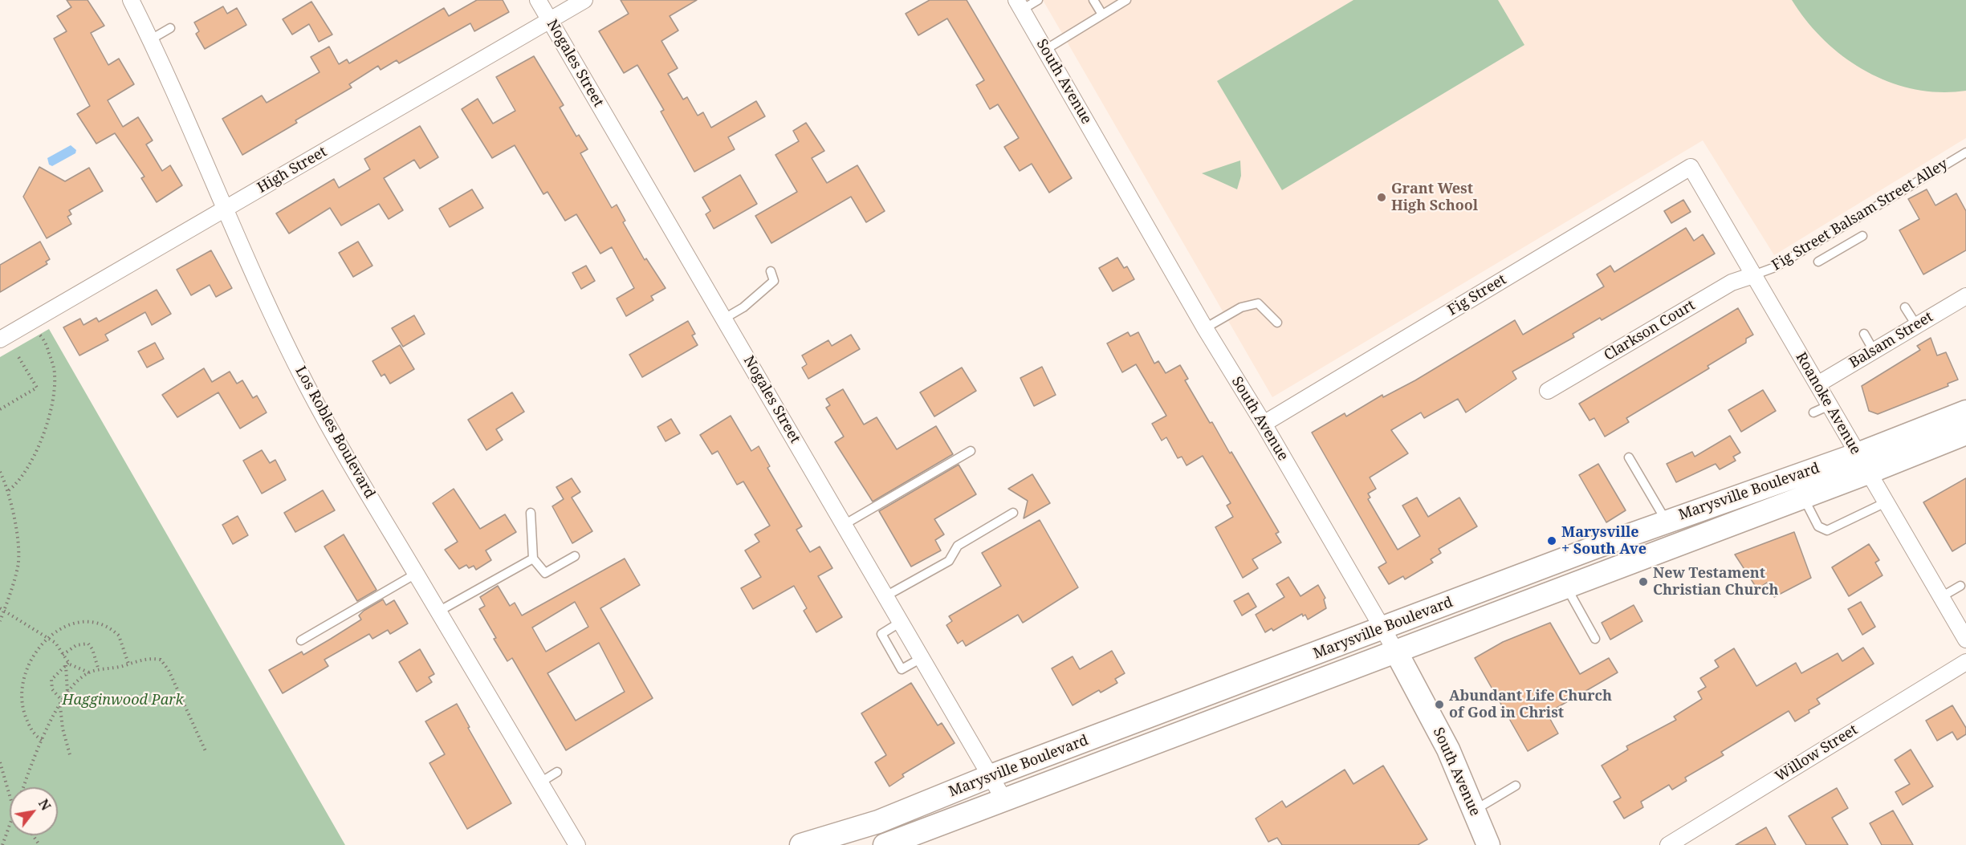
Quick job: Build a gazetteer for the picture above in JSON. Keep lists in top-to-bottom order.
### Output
{
  "streets": {
    "main road": ["South Avenue", "Marysville Boulevard"],
    "street": [
      "Nogales Street",
      "High Street",
      "Fig Street",
      "Clarkson Court",
      "Balsam Street",
      "Roanoke Avenue",
      "Los Robles Boulevard",
      "Willow Street"
    ],
    "lane": ["Fig Street Balsam Street Alley"]
  },
  "crossings": [
    ["Nogales Street", "High Street"],
    ["Nogales Street", "Marysville Boulevard"],
    ["South Avenue", "Fig Street"],
    ["South Avenue", "Marysville Boulevard"],
    ["High Street", "Los Robles Boulevard"],
    ["Fig Street Balsam Street Alley", "Clarkson Court"],
    ["Fig Street Balsam Street Alley", "Roanoke Avenue"],
    ["Fig Street", "Roanoke Avenue"],
    ["Clarkson Court", "Roanoke Avenue"],
    ["Balsam Street", "Roanoke Avenue"],
    ["Roanoke Avenue", "Marysville Boulevard"]
  ],
  "parks": ["Hagginwood Park"],
  "places": [
    "Grant West High School",
    "Marysville + South Ave",
    "New Testament Christian Church",
    "Abundant Life Church of God in Christ"
  ],
  "north": "top right"
}
